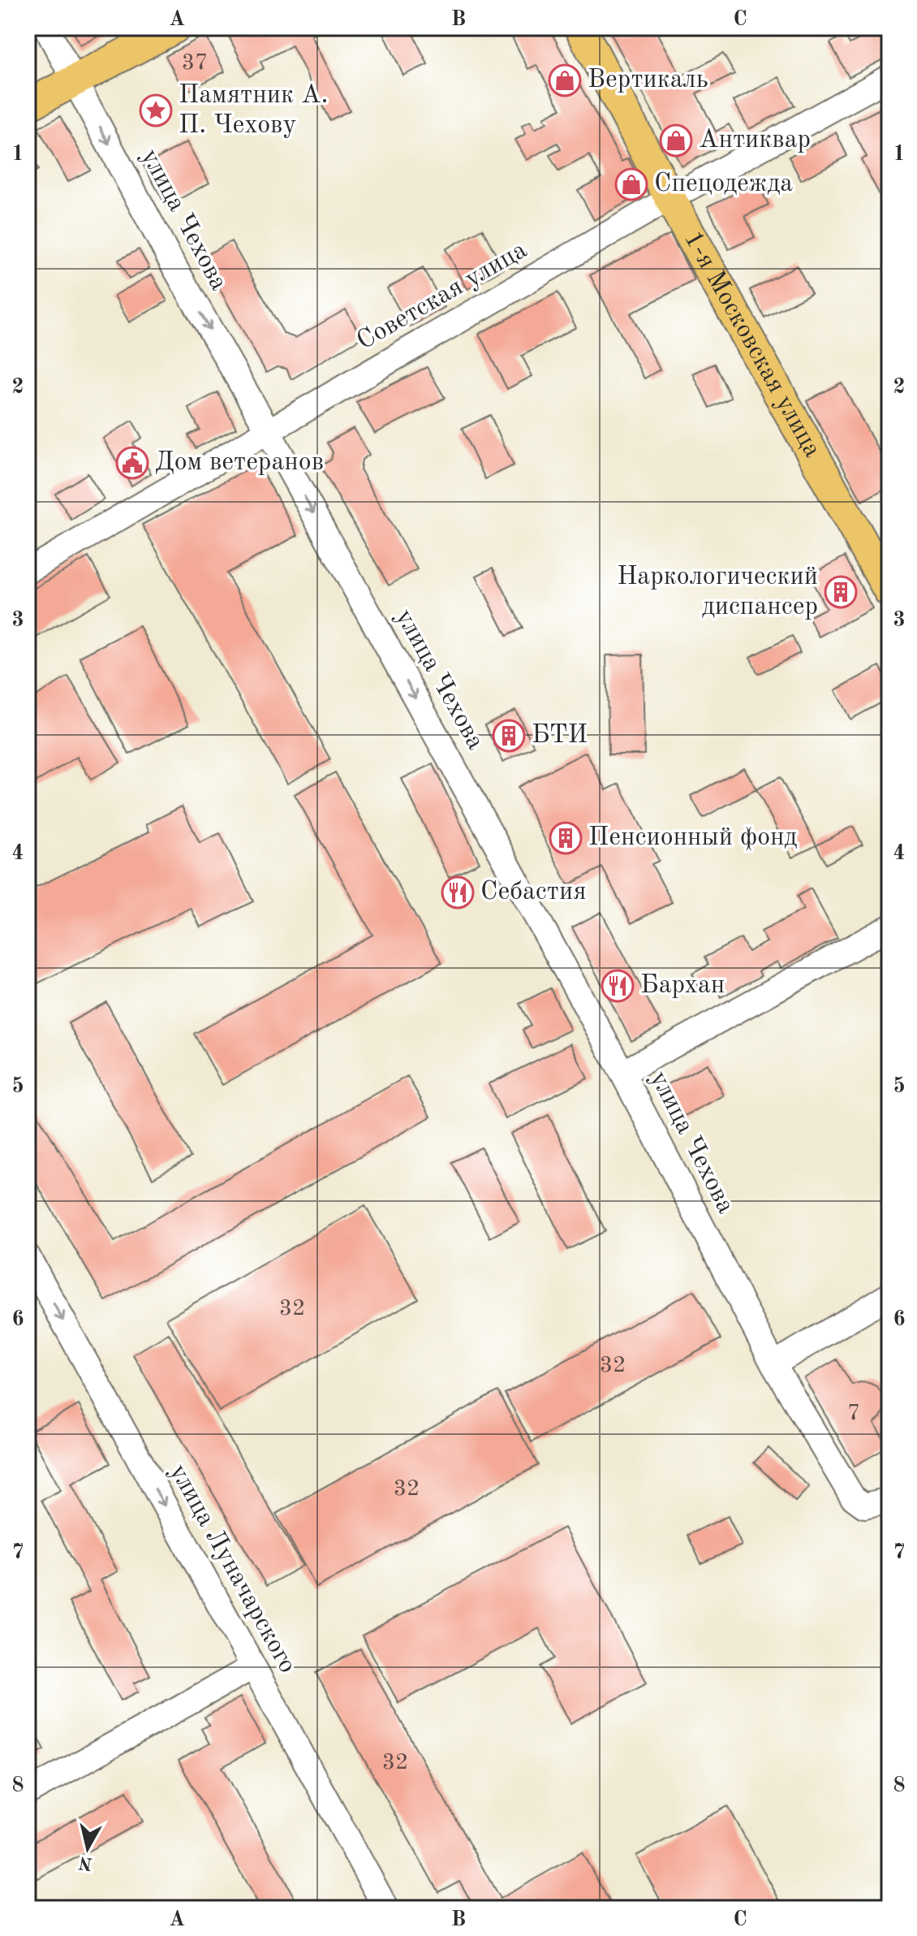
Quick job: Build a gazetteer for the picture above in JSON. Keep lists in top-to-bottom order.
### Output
{
  "streets": {
    "main road": ["1-я Московская улица"],
    "street": ["улица Чехова", "Советская улица", "улица Луначарского"]
  },
  "crossings": [
    ["улица Чехова", "Советская улица"],
    ["Советская улица", "1-я Московская улица"]
  ],
  "one_way": ["улица Чехова", "улица Луначарского"],
  "places": {
    "shop": ["Вертикаль", "Антиквар", "Спецодежда"],
    "place": ["Памятник А. П. Чехову"],
    "public building": ["Дом ветеранов"],
    "building": ["Наркологический диспансер", "БТИ", "Пенсионный фонд"],
    "restaurant": ["Себастия", "Бархан"]
  },
  "house_numbers": [
    "37",
    "32",
    "32",
    "7",
    "32",
    "32"
  ],
  "north": "bottom",
  "grid": {
    "columns": ["A", "B", "C"],
    "rows": [
      "1",
      "2",
      "3",
      "4",
      "5",
      "6",
      "7",
      "8"
    ]
  }
}
